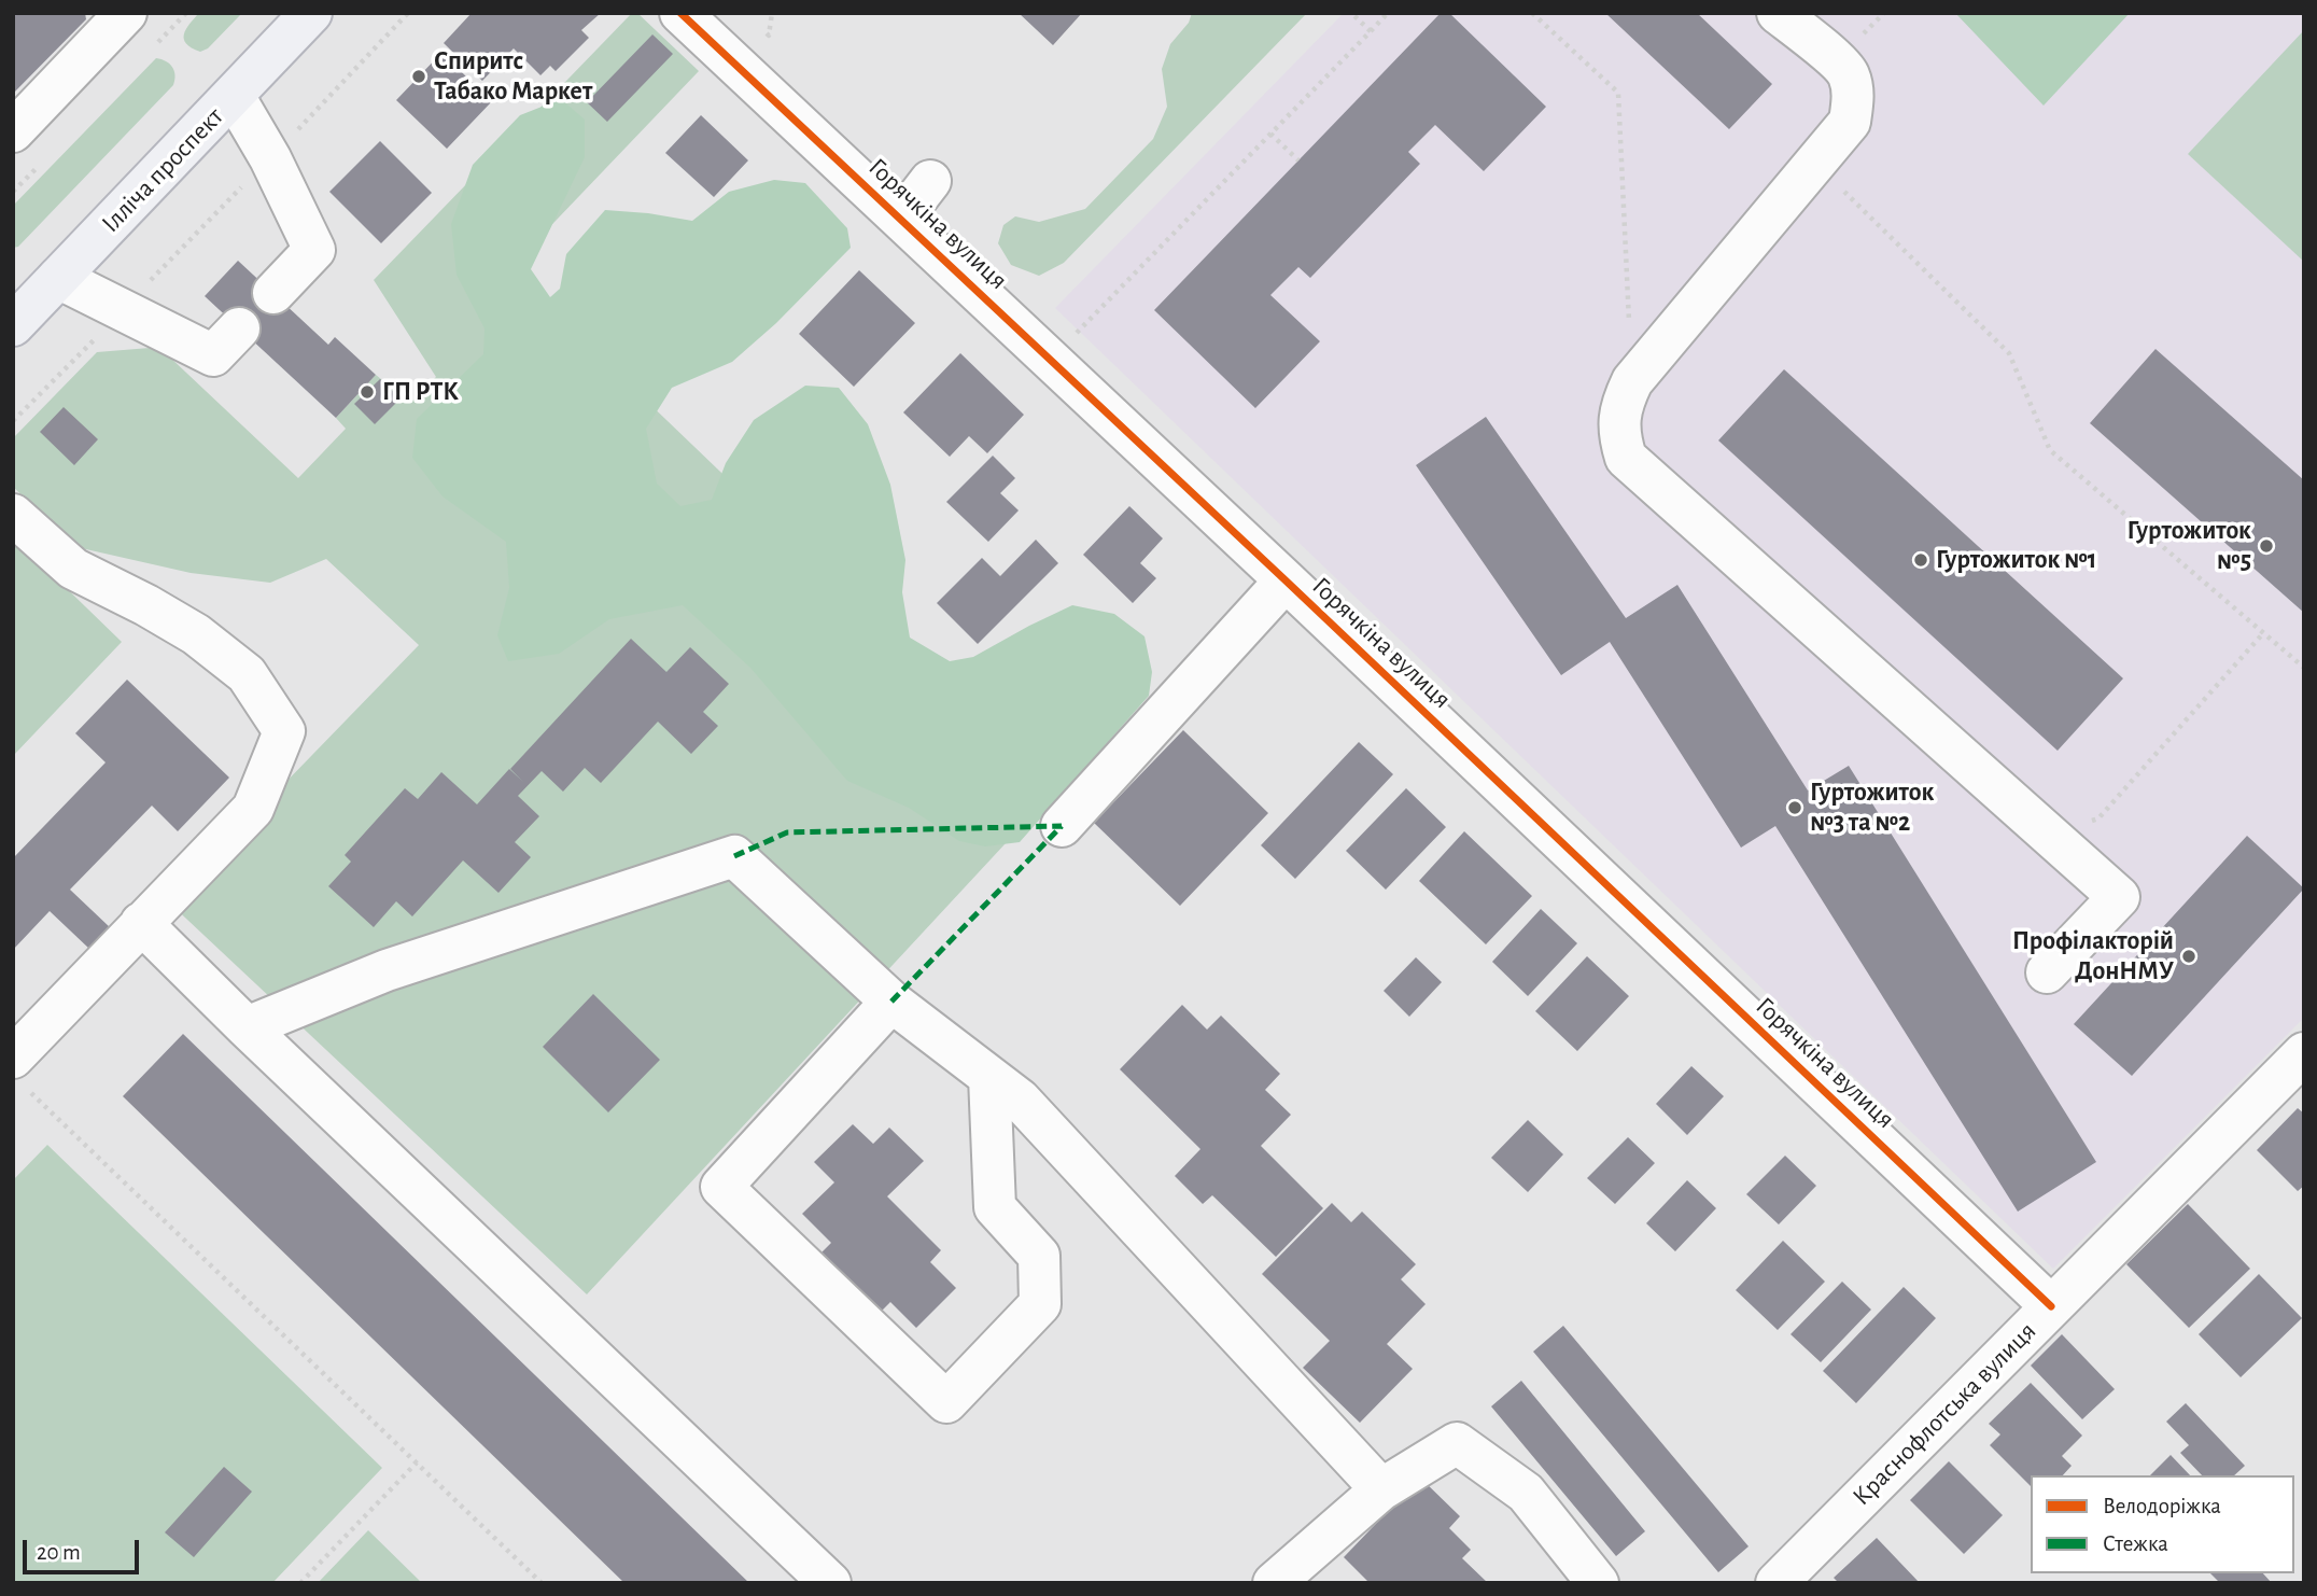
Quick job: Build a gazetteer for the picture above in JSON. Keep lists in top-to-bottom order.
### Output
{
  "streets": {
    "main road": ["Ілліча проспект"],
    "street": ["Горячкіна вулиця", "Краснофлотська вулиця"]
  },
  "crossings": [
    ["Горячкіна вулиця", "Краснофлотська вулиця"]
  ],
  "places": [
    "Спиритc Табако Маркет",
    "ГП РТК",
    "Гуртожиток №5",
    "Гуртожиток №1",
    "Гуртожиток №3 та №2",
    "Профілакторій ДонНМУ"
  ],
  "legend": ["Велодоріжка", "Стежка"],
  "scale_bar": "20 m"
}
